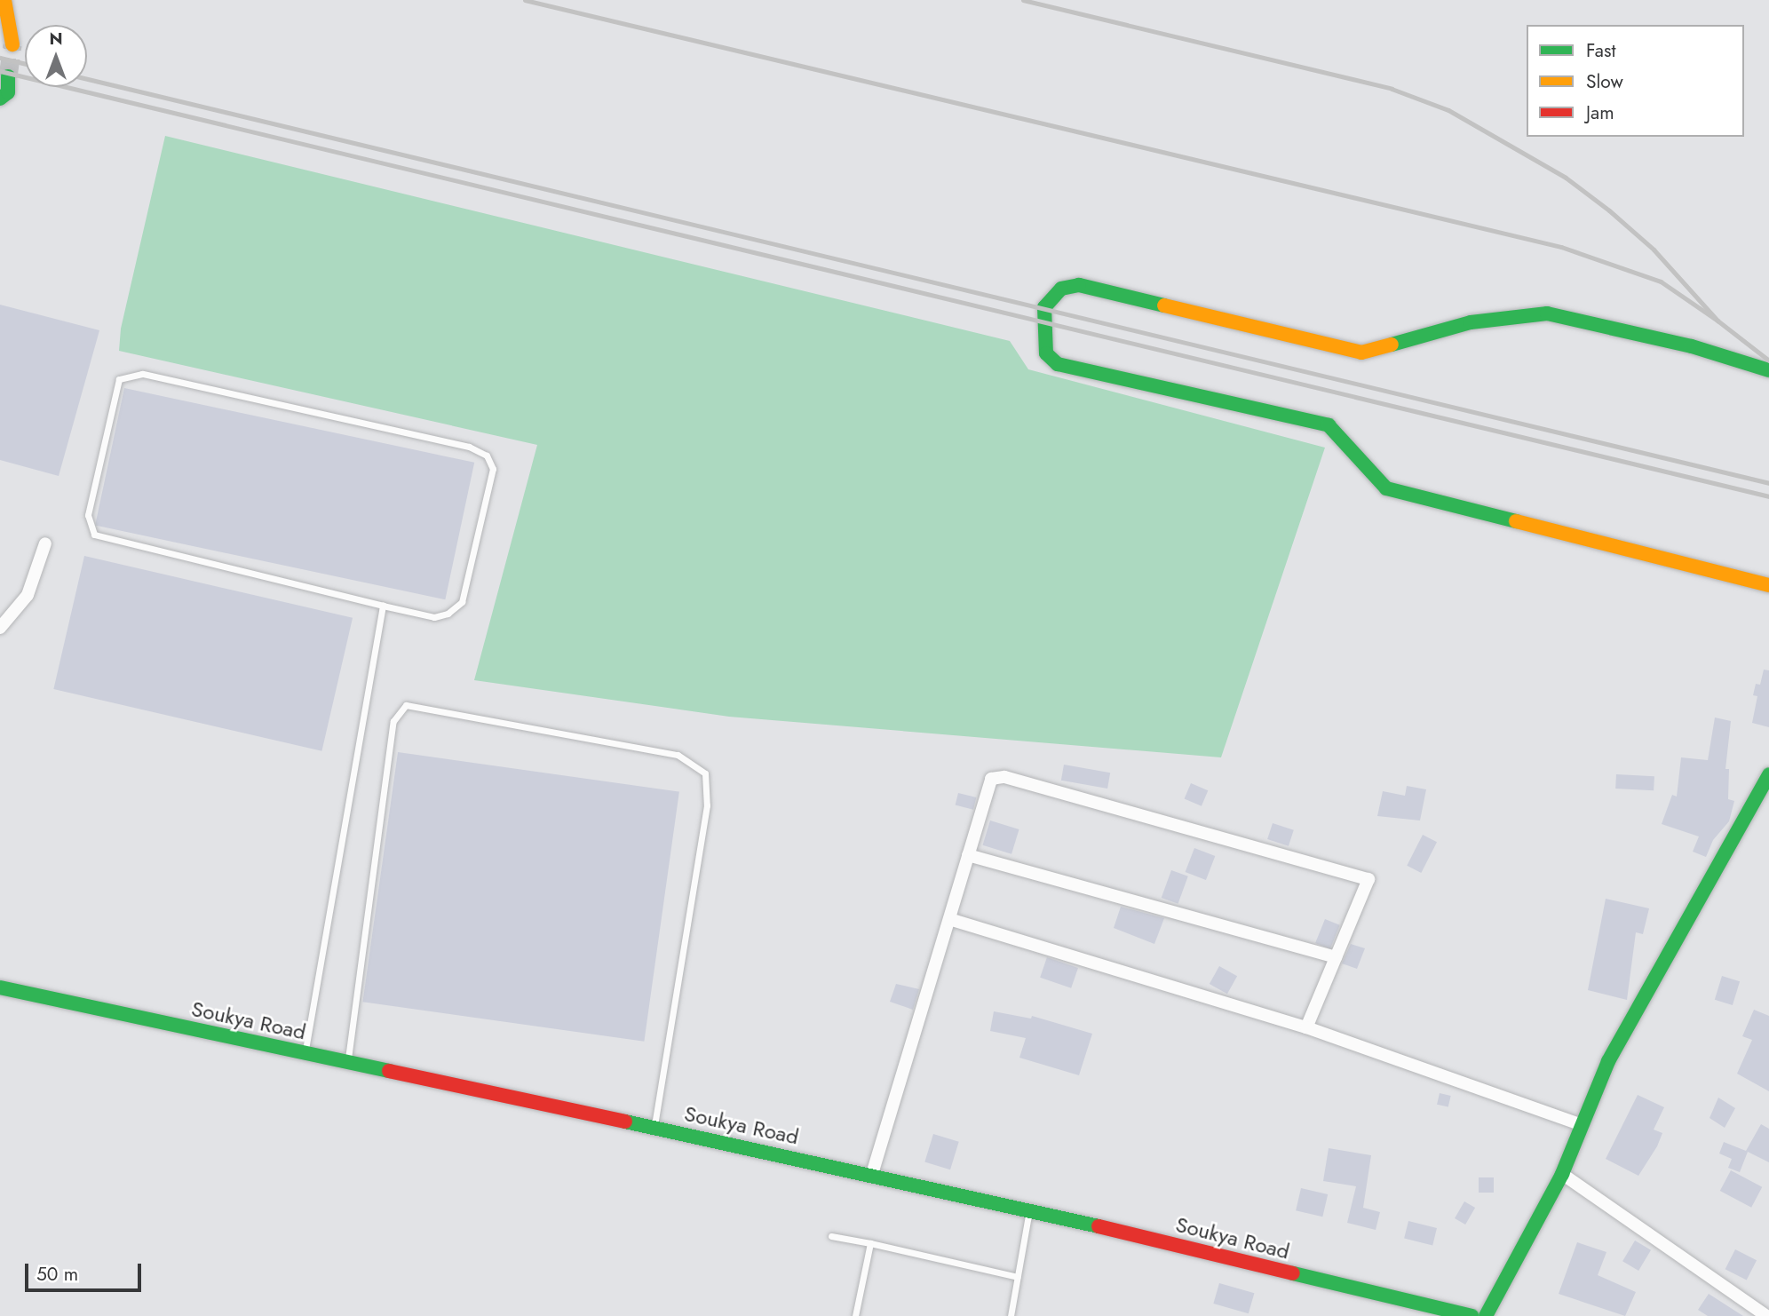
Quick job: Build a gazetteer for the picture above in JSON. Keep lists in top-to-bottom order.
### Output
{
  "streets": {
    "main road": ["Soukya Road"]
  },
  "legend": ["Fast", "Slow", "Jam"],
  "scale_bar": "50 m",
  "north": "top"
}
